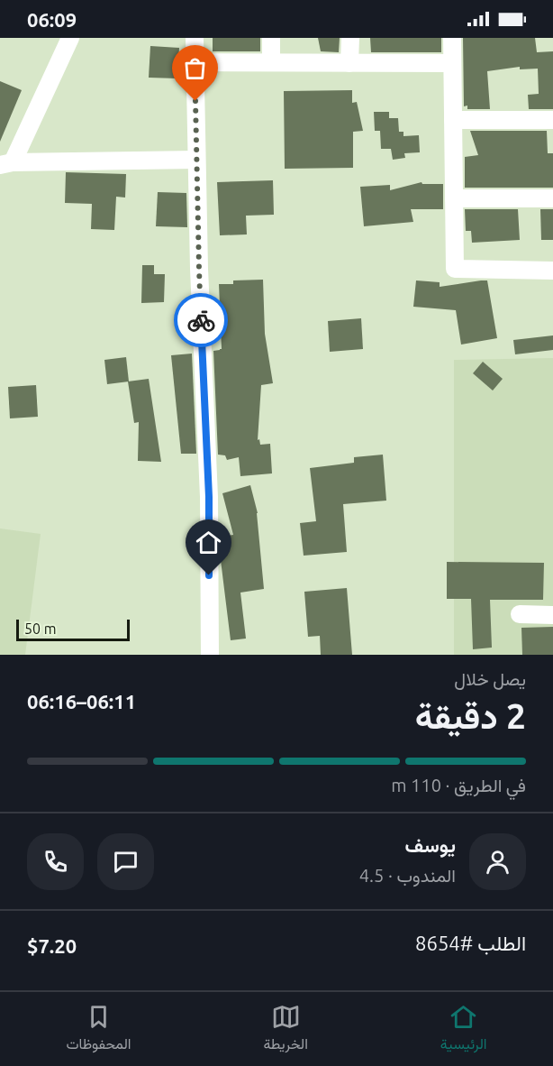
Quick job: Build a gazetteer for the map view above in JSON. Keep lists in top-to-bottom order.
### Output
{
  "scale_bar": "50 m",
  "page": {
    "status": "06:09",
    "scale": "50 m",
    "heading": ["2 دقيقة", "يصل خلال", "06:11–06:16"],
    "panel": [
      "يوسف",
      "المندوب · 4.5",
      "الطلب #8654",
      "$7.20"
    ],
    "bar": "في الطريق · 110 m",
    "tabs": ["الرئيسية", "الخريطة", "المحفوظات"]
  }
}
